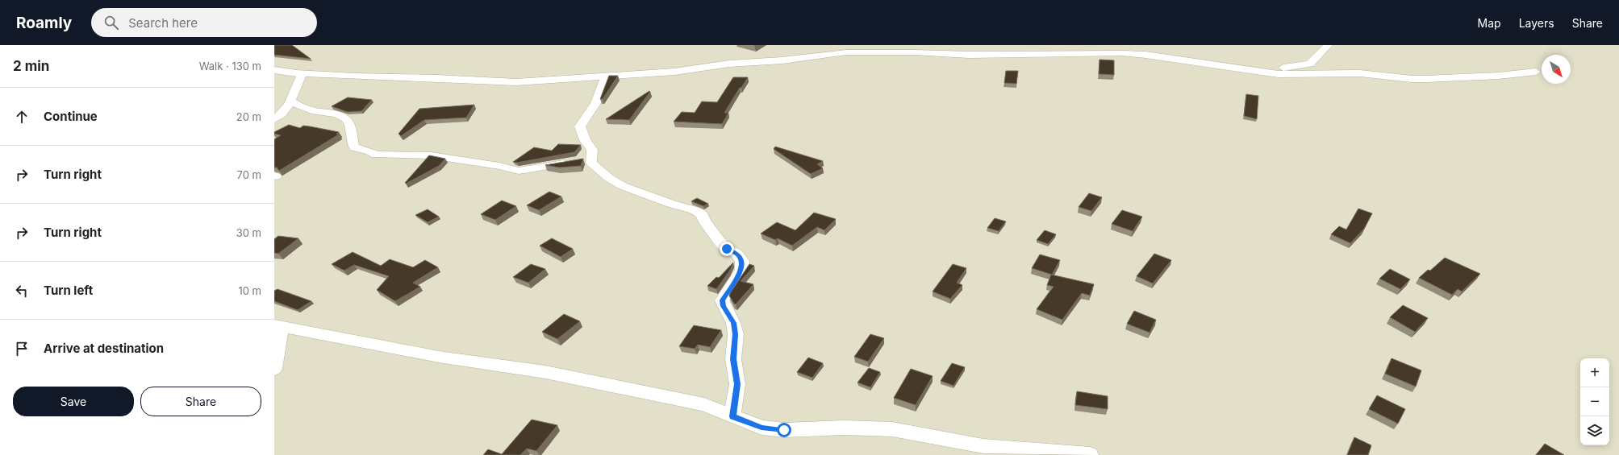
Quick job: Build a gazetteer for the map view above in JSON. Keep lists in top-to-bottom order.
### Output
{
  "north": "bottom right",
  "page": {
    "header": "Roamly",
    "search": "Search here",
    "nav": ["Map", "Layers", "Share"],
    "heading": ["2 min", "Walk · 130 m"],
    "list": [
      ["Continue", "20 m"],
      ["Turn right", "70 m"],
      ["Turn right", "30 m"],
      ["Turn left", "10 m"],
      "Arrive at destination"
    ],
    "map_buttons": ["+", "−"],
    "buttons": ["Save", "Share"]
  }
}
